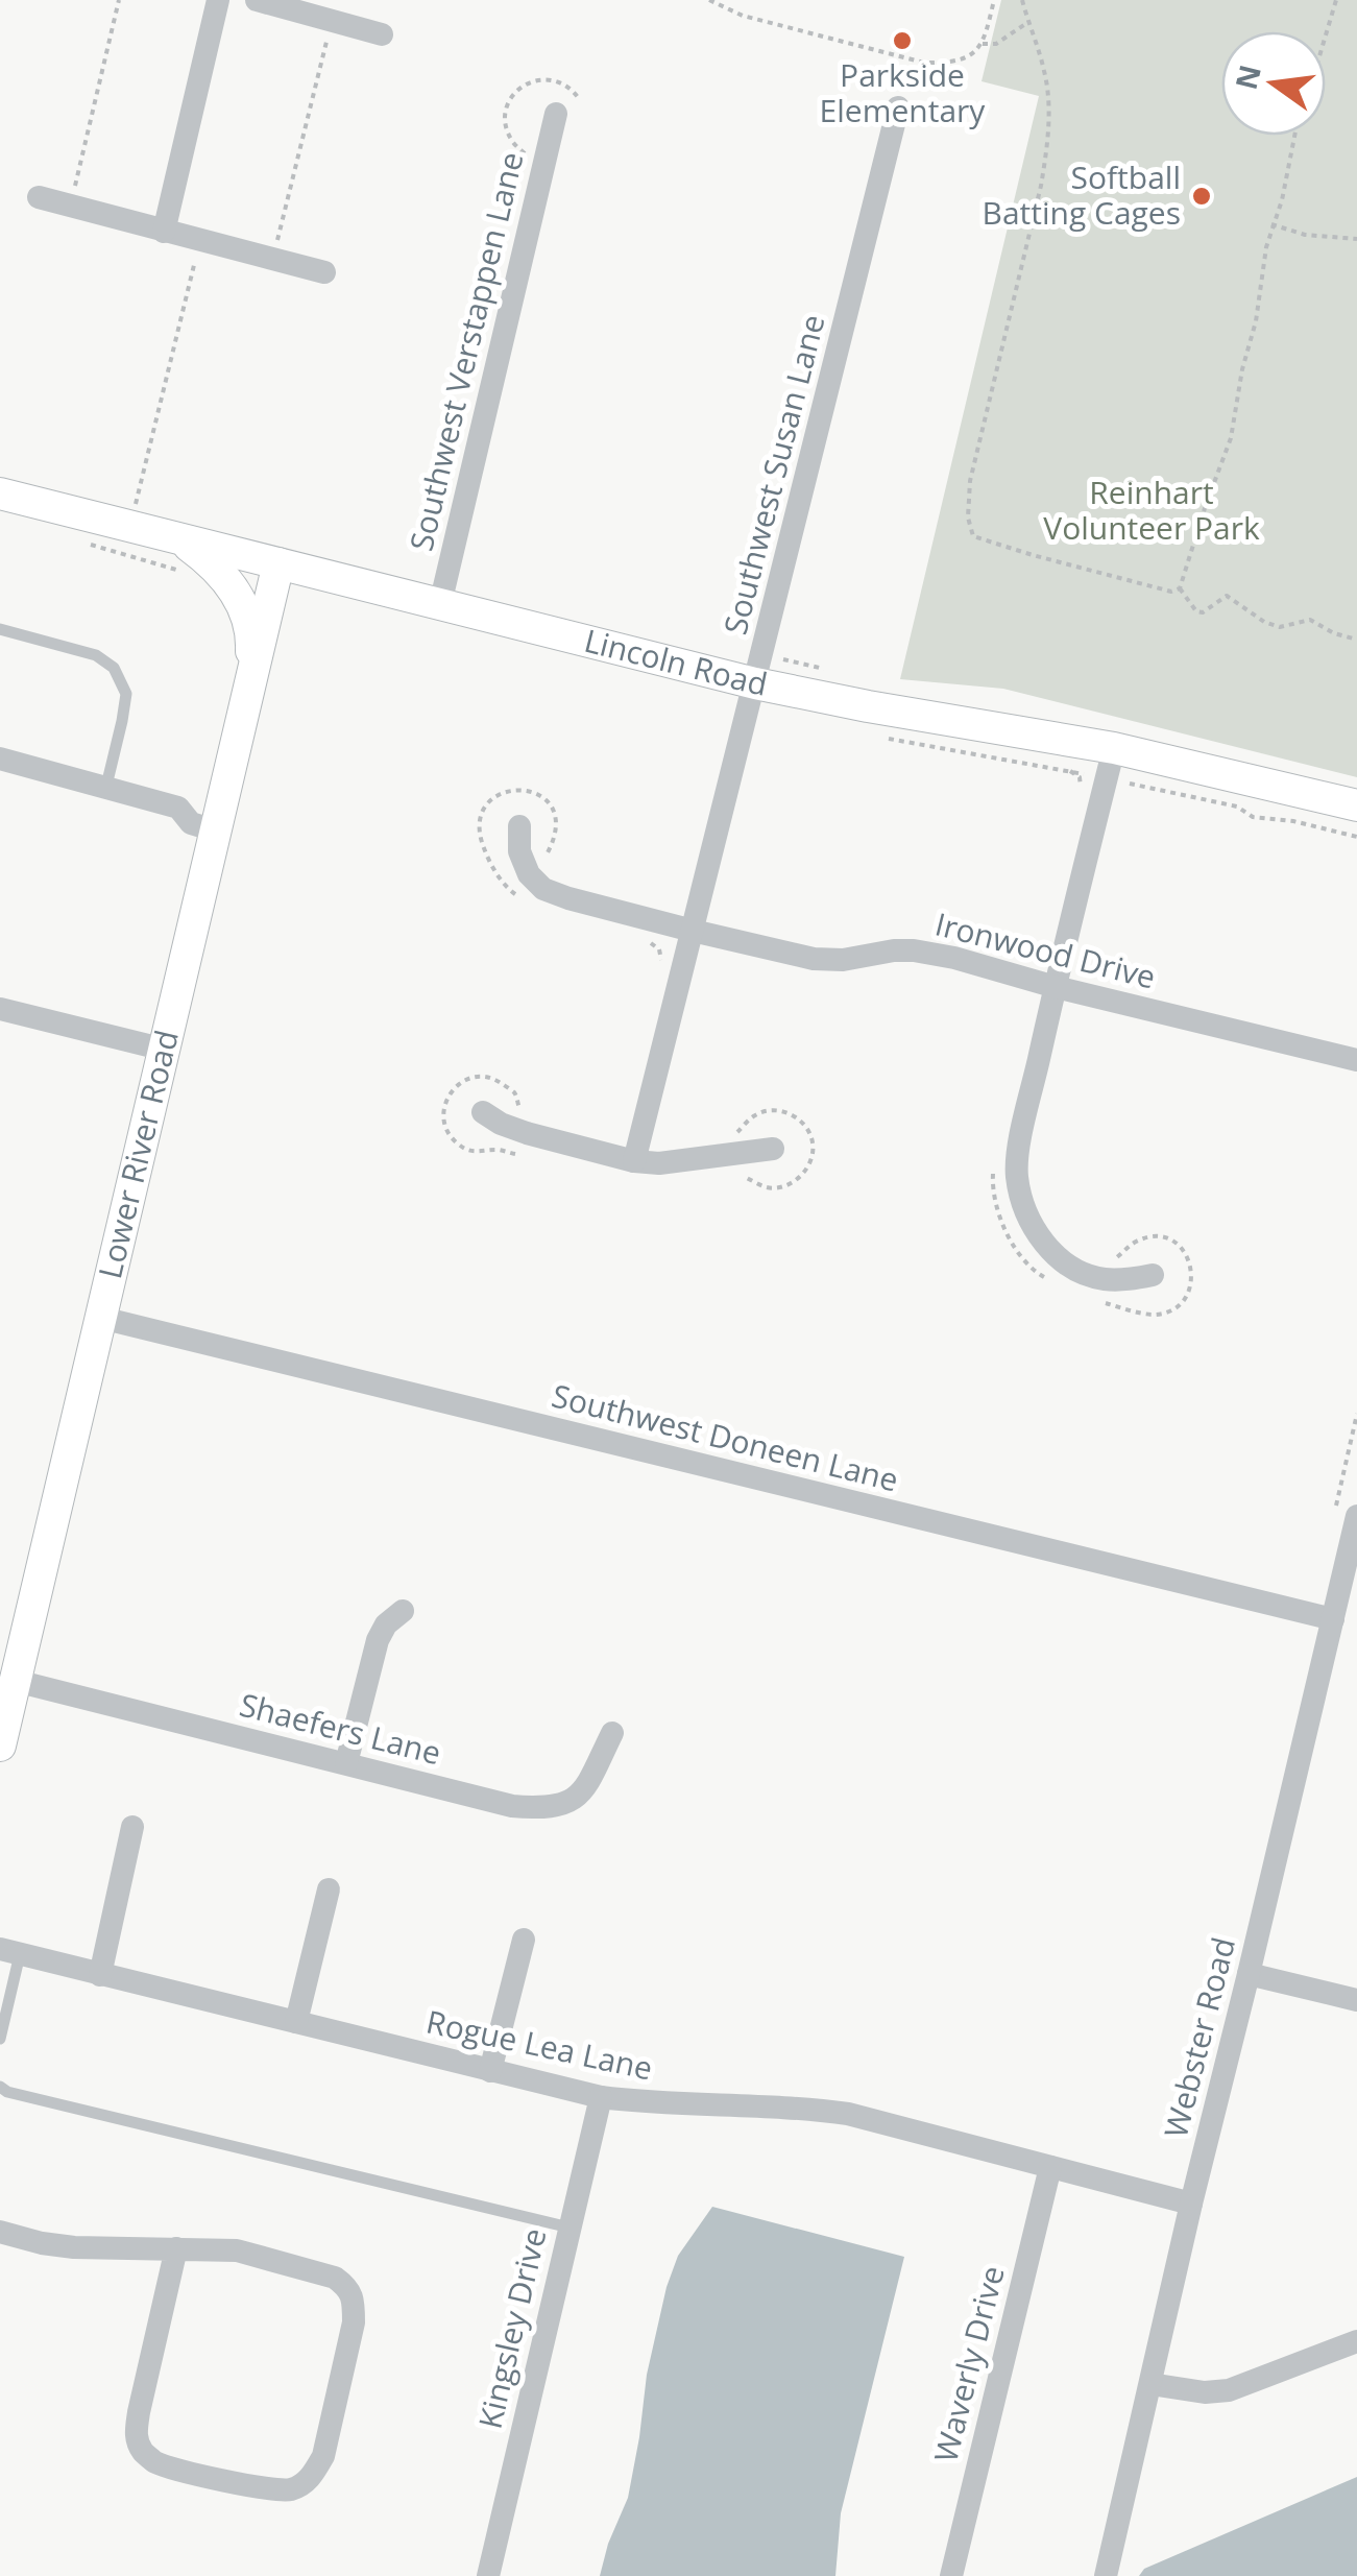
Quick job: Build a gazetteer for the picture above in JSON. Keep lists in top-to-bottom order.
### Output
{
  "streets": {
    "street": [
      "Southwest Verstappen Lane",
      "Southwest Susan Lane",
      "Lincoln Road",
      "Ironwood Drive",
      "Lower River Road",
      "Southwest Doneen Lane",
      "Shaefers Lane",
      "Webster Road",
      "Rogue Lea Lane",
      "Kingsley Drive",
      "Waverly Drive"
    ]
  },
  "crossings": [
    ["Southwest Verstappen Lane", "Lincoln Road"],
    ["Southwest Susan Lane", "Lincoln Road"],
    ["Southwest Susan Lane", "Ironwood Drive"],
    ["Lincoln Road", "Lower River Road"],
    ["Lower River Road", "Southwest Doneen Lane"],
    ["Lower River Road", "Shaefers Lane"],
    ["Southwest Doneen Lane", "Webster Road"],
    ["Webster Road", "Rogue Lea Lane"],
    ["Rogue Lea Lane", "Kingsley Drive"],
    ["Rogue Lea Lane", "Waverly Drive"]
  ],
  "parks": ["Reinhart Volunteer Park"],
  "places": ["Parkside Elementary", "Softball Batting Cages"],
  "north": "left"
}
